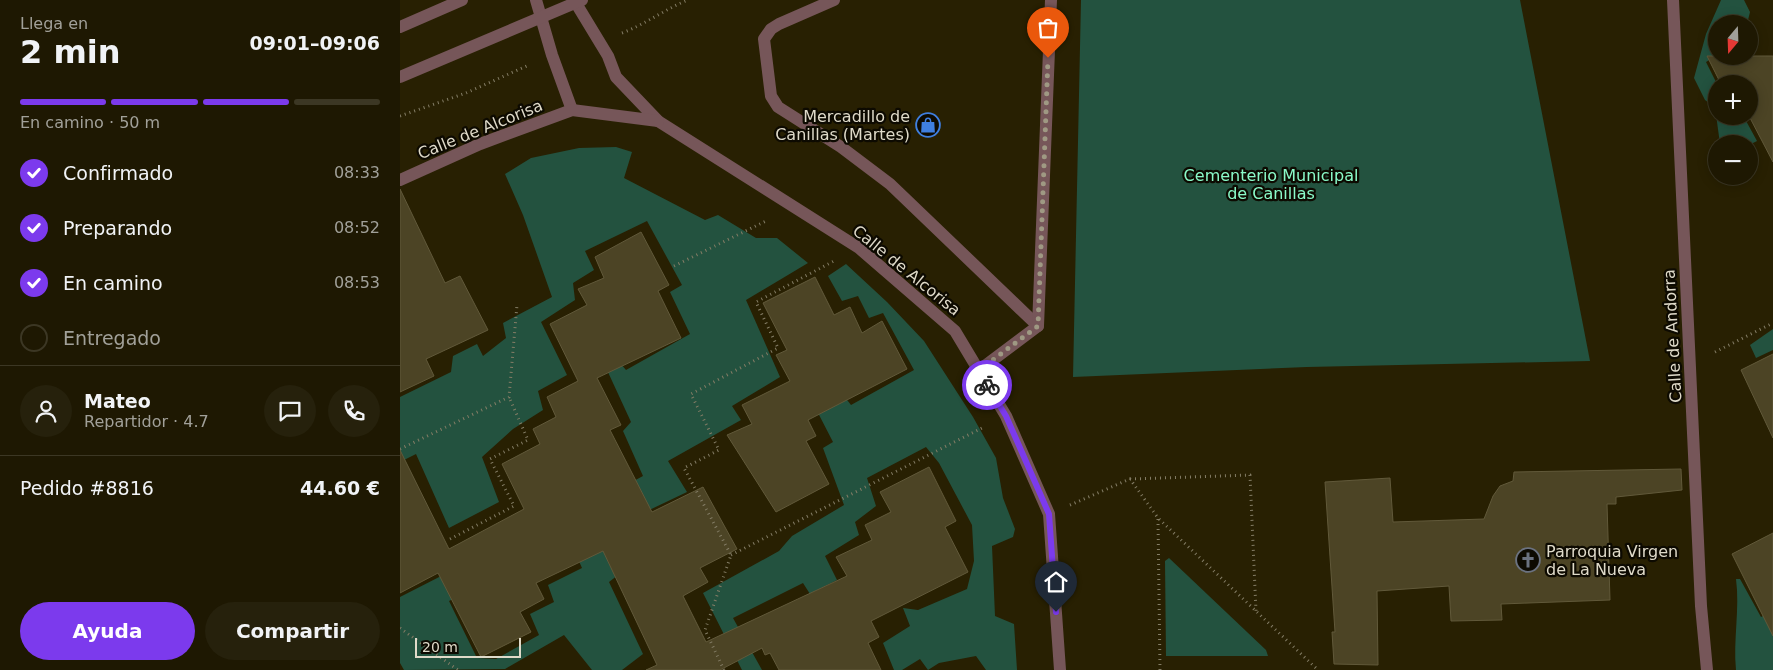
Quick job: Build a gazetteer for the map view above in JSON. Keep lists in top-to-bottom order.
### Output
{
  "streets": {
    "street": ["Calle de Alcorisa", "Calle de Andorra"]
  },
  "parks": ["Cementerio Municipal de Canillas"],
  "places": {
    "shop": ["Mercadillo de Canillas (Martes)"],
    "church": ["Parroquia Virgen de La Nueva"]
  },
  "scale_bar": "20 m",
  "north": "bottom",
  "page": {
    "heading": ["2 min", "Llega en", "09:01–09:06"],
    "panel": [
      "Mateo",
      "Repartidor · 4.7",
      "Pedido #8816",
      "44.60 €"
    ],
    "map_buttons": ["+", "−"],
    "bar": "En camino · 50 m",
    "list": [
      ["Confirmado", "08:33"],
      ["Preparando", "08:52"],
      ["En camino", "08:53"],
      "Entregado"
    ],
    "buttons": ["Ayuda", "Compartir"],
    "scale": "20 m"
  }
}
